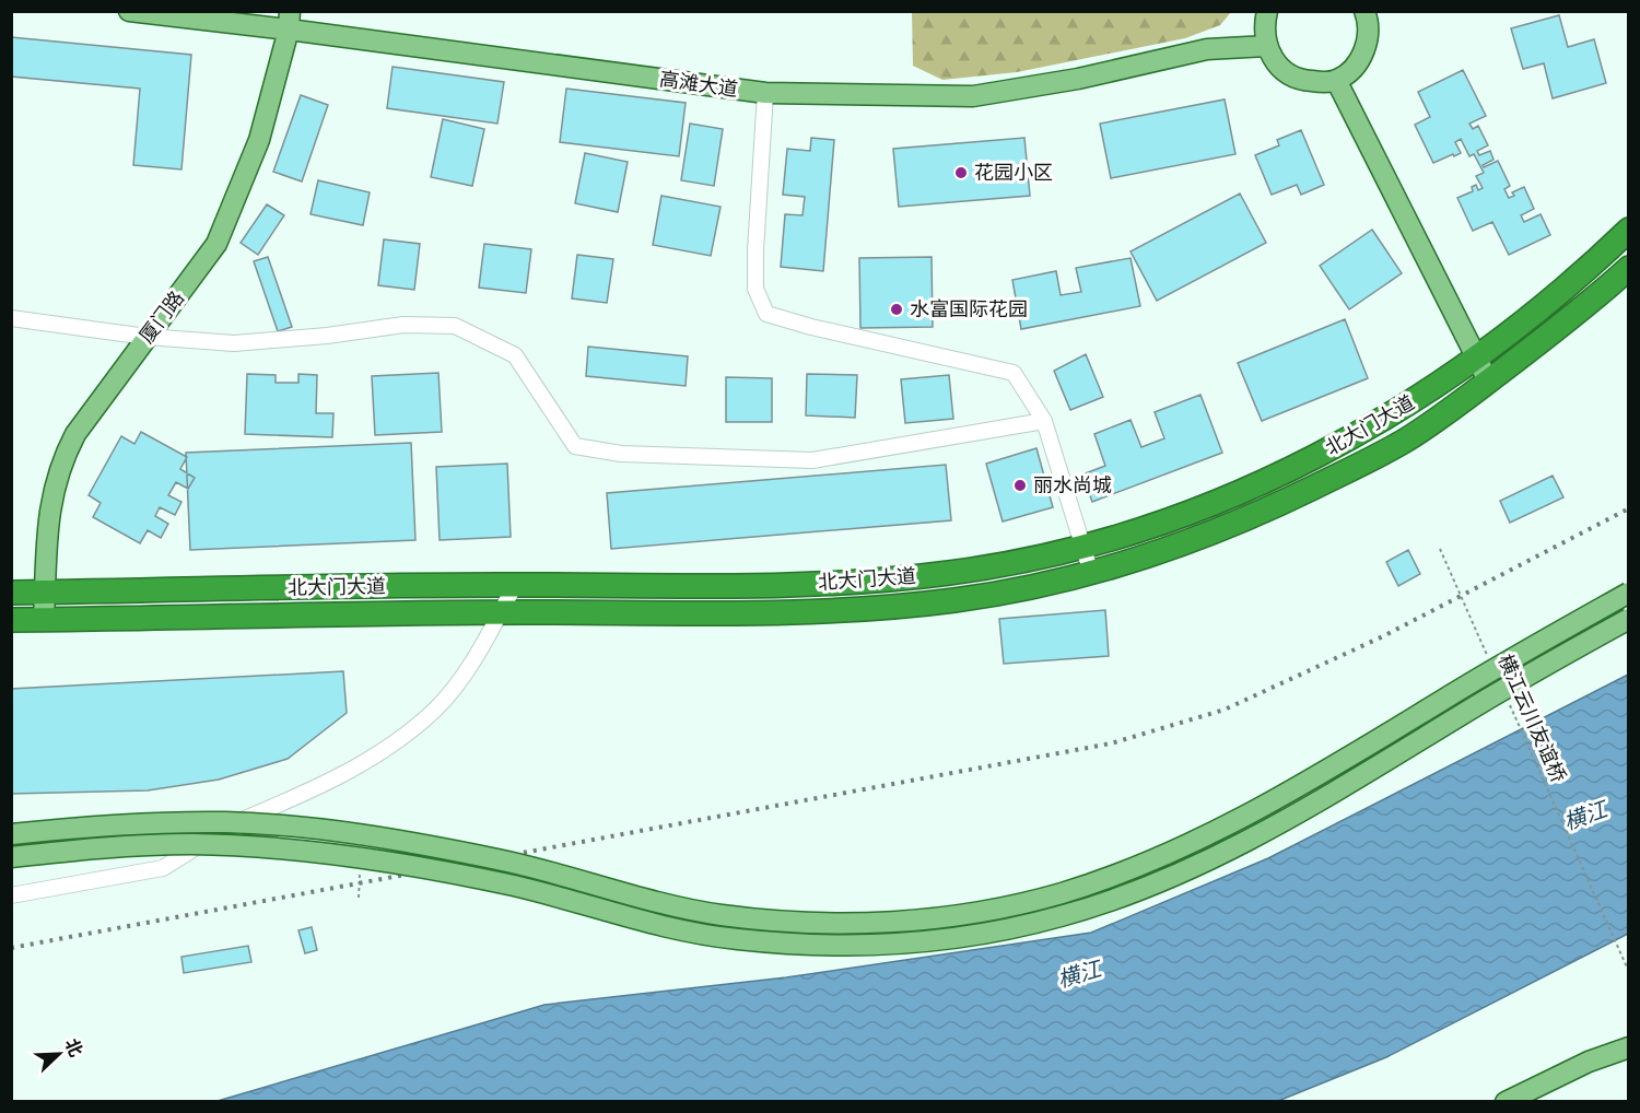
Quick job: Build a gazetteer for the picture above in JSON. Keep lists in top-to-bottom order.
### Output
{
  "streets": {
    "highway": ["北大门大道"],
    "main road": ["高滩大道", "厦门路"],
    "path": ["横江云川友谊桥"]
  },
  "crossings": [
    ["高滩大道", "厦门路"],
    ["厦门路", "北大门大道"]
  ],
  "water": ["横江"],
  "places": ["花园小区", "水富国际花园", "丽水尚城"],
  "north": "top right"
}
